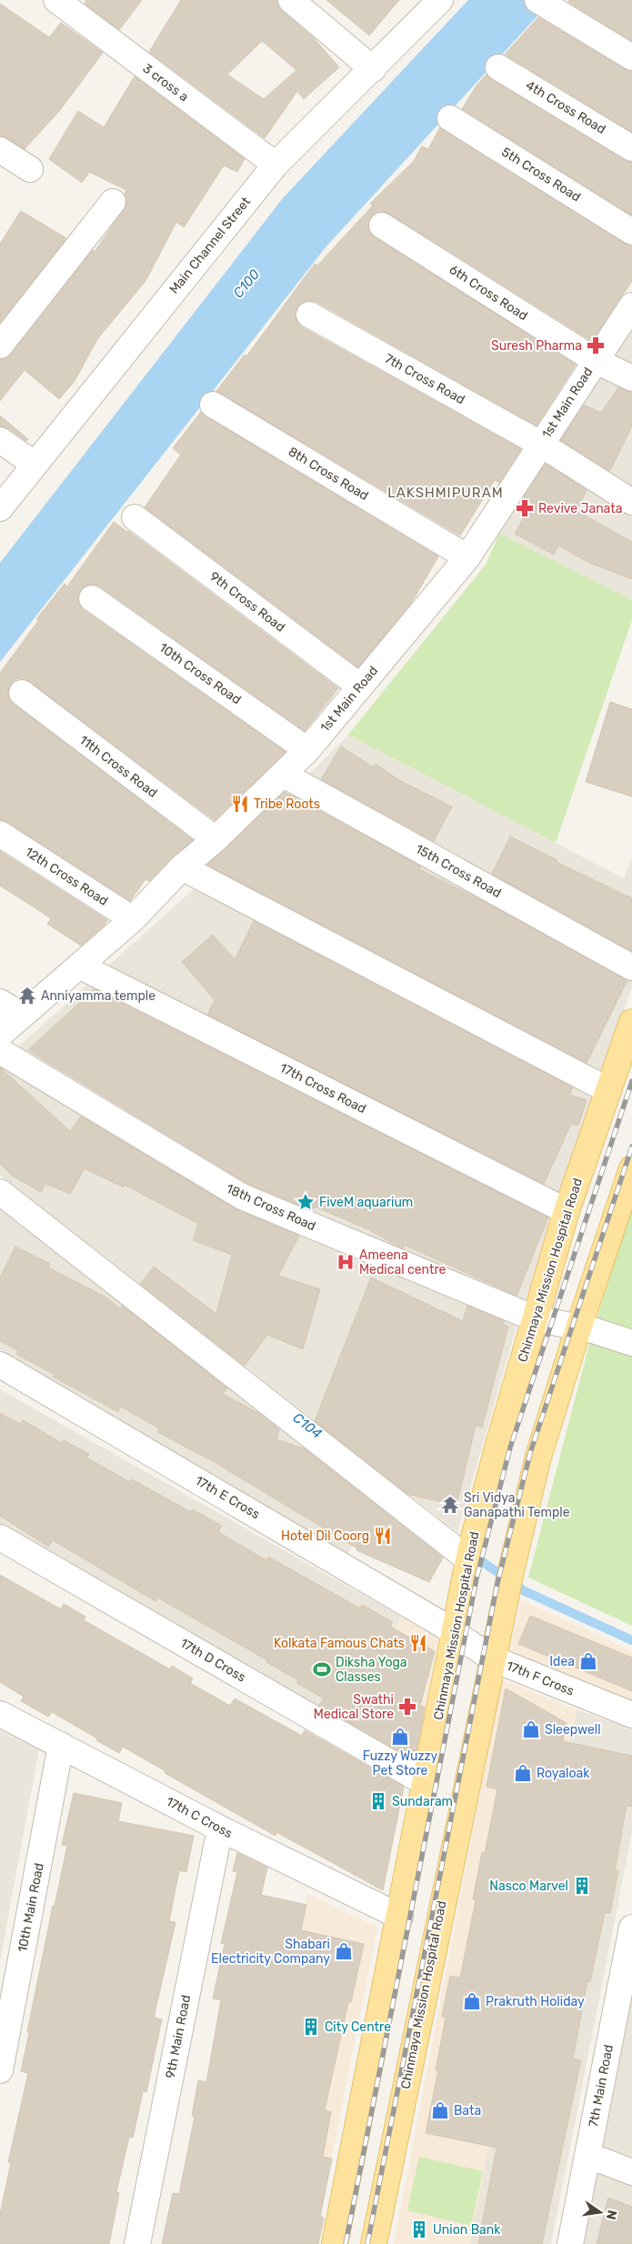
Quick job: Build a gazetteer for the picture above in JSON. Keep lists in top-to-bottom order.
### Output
{
  "streets": {
    "main road": ["Chinmaya Mission Hospital Road"],
    "street": [
      "3 cross a",
      "4th Cross Road",
      "5th Cross Road",
      "Main Channel Street",
      "6th Cross Road",
      "7th Cross Road",
      "1st Main Road",
      "8th Cross Road",
      "9th Cross Road",
      "10th Cross Road",
      "11th Cross Road",
      "15th Cross Road",
      "12th Cross Road",
      "17th Cross Road",
      "18th Cross Road",
      "17th E Cross",
      "17th D Cross",
      "17th F Cross",
      "17th C Cross",
      "10th Main Road",
      "9th Main Road",
      "7th Main Road"
    ]
  },
  "crossings": [
    ["3 cross a", "Main Channel Street"],
    ["6th Cross Road", "1st Main Road"],
    ["7th Cross Road", "1st Main Road"],
    ["1st Main Road", "8th Cross Road"],
    ["1st Main Road", "9th Cross Road"],
    ["1st Main Road", "10th Cross Road"],
    ["1st Main Road", "11th Cross Road"],
    ["1st Main Road", "15th Cross Road"],
    ["1st Main Road", "12th Cross Road"],
    ["1st Main Road", "17th Cross Road"],
    ["17th Cross Road", "Chinmaya Mission Hospital Road"],
    ["18th Cross Road", "Chinmaya Mission Hospital Road"],
    ["Chinmaya Mission Hospital Road", "17th E Cross"],
    ["Chinmaya Mission Hospital Road", "17th D Cross"],
    ["Chinmaya Mission Hospital Road", "17th F Cross"],
    ["Chinmaya Mission Hospital Road", "17th C Cross"],
    ["17th E Cross", "17th F Cross"],
    ["17th C Cross", "10th Main Road"],
    ["17th C Cross", "9th Main Road"]
  ],
  "districts": ["LAKSHMIPURAM"],
  "water": ["C100", "C104"],
  "places": {
    "pharmacy": ["Suresh Pharma", "Revive Janata", "Swathi Medical Store"],
    "restaurant": ["Tribe Roots", "Hotel Dil Coorg", "Kolkata Famous Chats"],
    "temple": ["Anniyamma temple", "Sri Vidya Ganapathi Temple"],
    "place": ["FiveM aquarium"],
    "hospital": ["Ameena Medical centre"],
    "shop": [
      "Idea",
      "Sleepwell",
      "Fuzzy Wuzzy Pet Store",
      "Royaloak",
      "Shabari Electricity Company",
      "Prakruth Holiday",
      "Bata"
    ],
    "sports": ["Diksha Yoga Classes"],
    "building": [
      "Sundaram",
      "Nasco Marvel",
      "City Centre",
      "Union Bank"
    ]
  },
  "north": "right"
}
